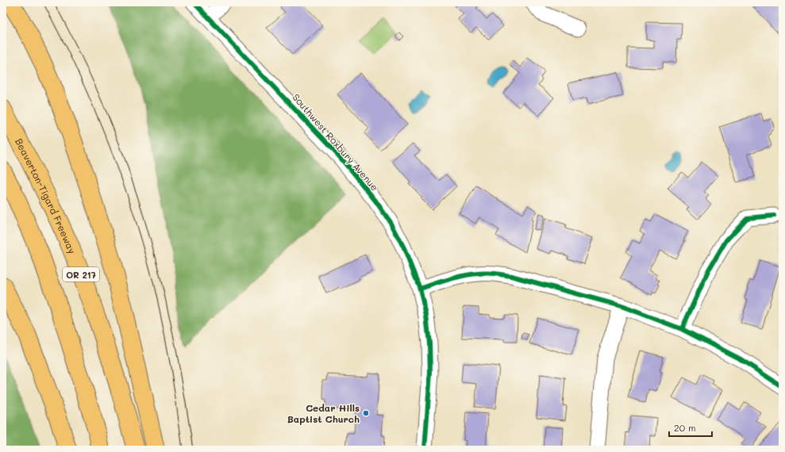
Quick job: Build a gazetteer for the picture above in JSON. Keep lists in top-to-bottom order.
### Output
{
  "streets": {
    "highway": ["Beaverton-Tigard Freeway", "OR 217"],
    "street": ["Southwest Roxbury Avenue"]
  },
  "places": ["Cedar Hills Baptist Church"],
  "scale_bar": "20 m"
}
